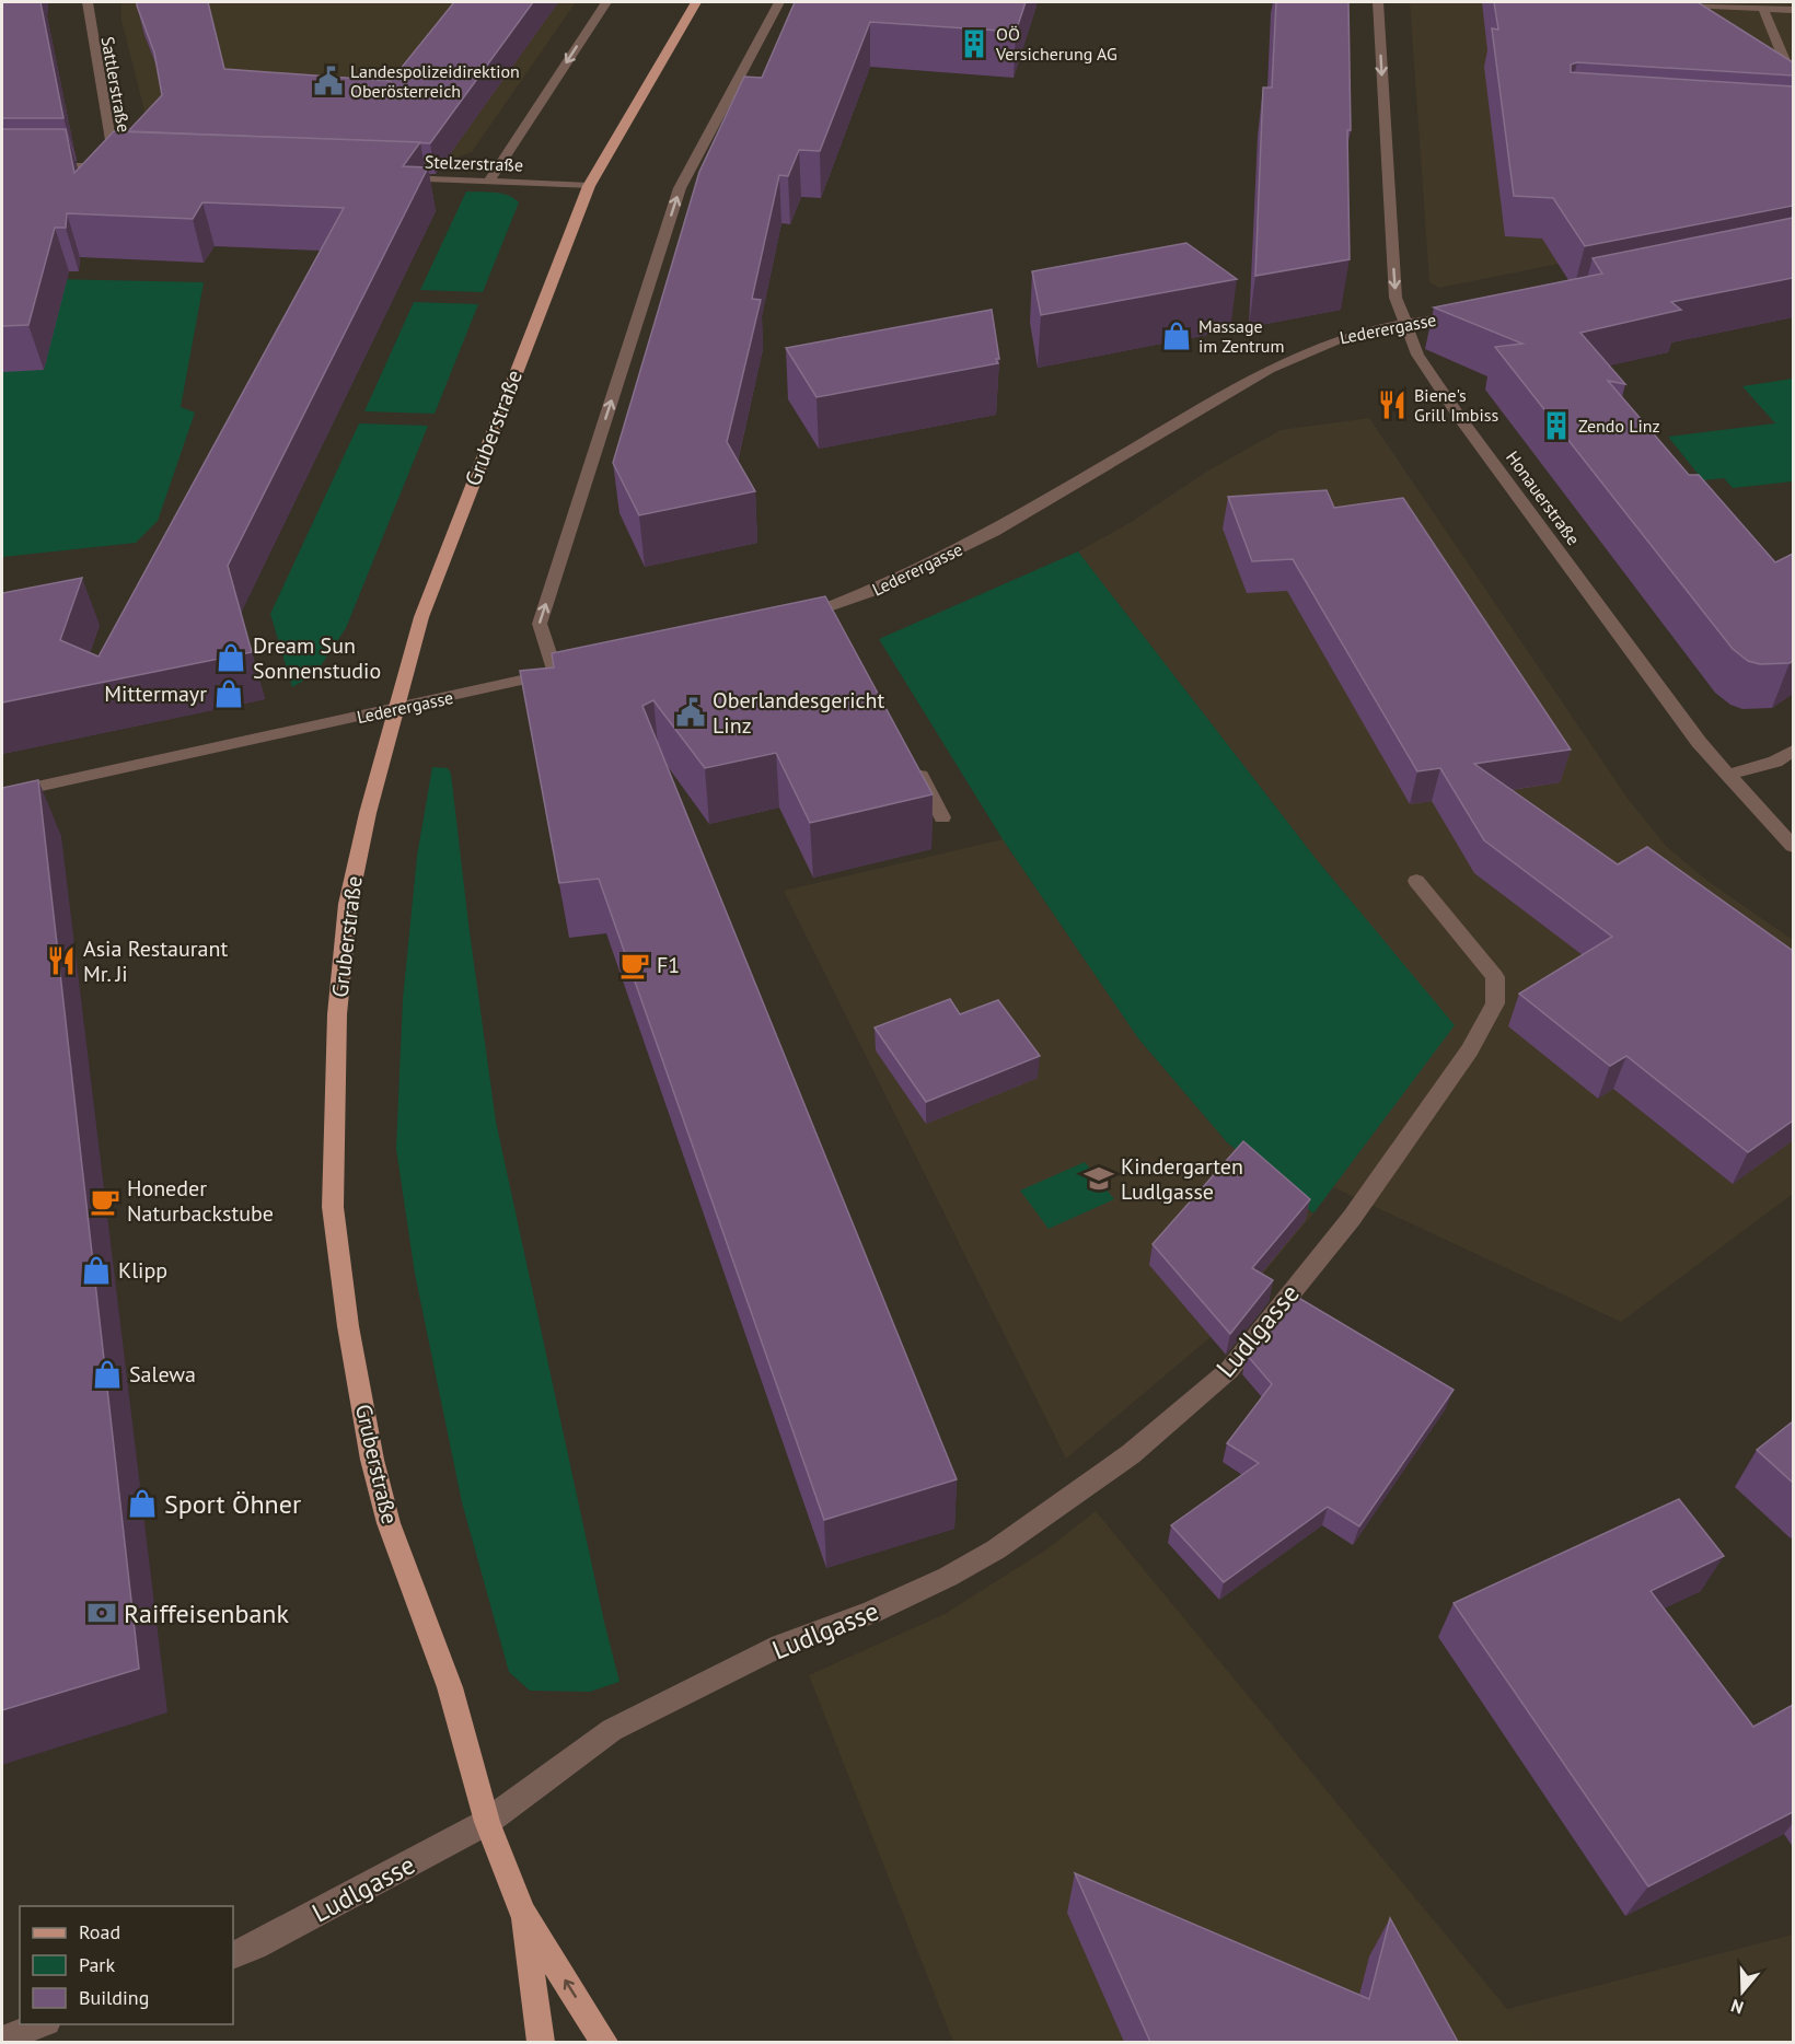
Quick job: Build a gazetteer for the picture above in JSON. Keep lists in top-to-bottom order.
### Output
{
  "streets": {
    "main road": ["Gruberstraße"],
    "street": [
      "Sattlerstraße",
      "Stelzerstraße",
      "Lederergasse",
      "Honauerstraße",
      "Ludlgasse"
    ]
  },
  "crossings": [
    ["Stelzerstraße", "Gruberstraße"],
    ["Lederergasse", "Gruberstraße"],
    ["Lederergasse", "Honauerstraße"],
    ["Gruberstraße", "Ludlgasse"]
  ],
  "places": {
    "building": ["OÖ Versicherung AG", "Zendo Linz"],
    "public building": ["Landespolizeidirektion Oberösterreich", "Oberlandesgericht Linz"],
    "shop": [
      "Massage im Zentrum",
      "Dream Sun Sonnenstudio",
      "Mittermayr",
      "Klipp",
      "Salewa",
      "Sport Öhner"
    ],
    "restaurant": ["Biene's Grill Imbiss", "Asia Restaurant Mr. Ji"],
    "cafe": ["F1", "Honeder Naturbackstube"],
    "school or university": ["Kindergarten Ludlgasse"],
    "bank": ["Raiffeisenbank"]
  },
  "legend": ["Road", "Park", "Building"],
  "north": "bottom"
}
